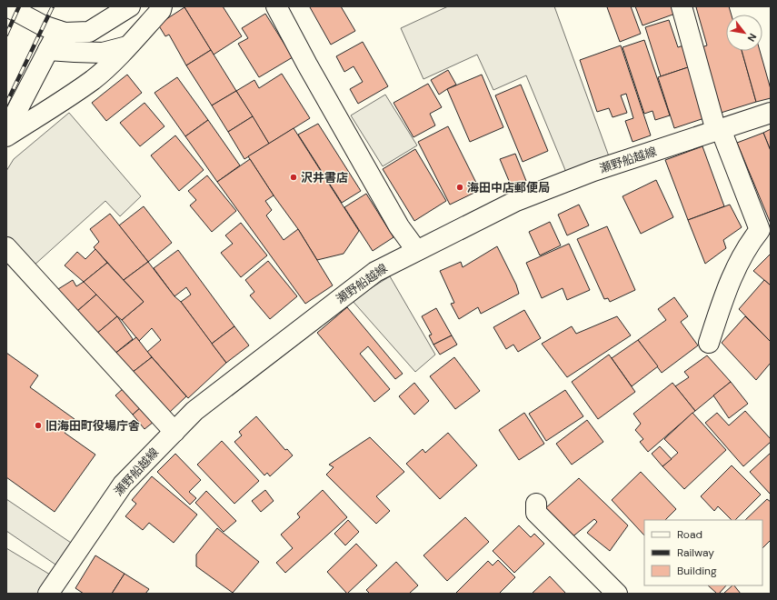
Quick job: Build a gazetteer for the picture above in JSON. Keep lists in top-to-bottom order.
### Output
{
  "streets": {
    "street": ["瀬野船越線"]
  },
  "places": ["沢井書店", "海田中店郵便局", "旧海田町役場庁舎"],
  "legend": ["Road", "Railway", "Building"],
  "north": "bottom right"
}
